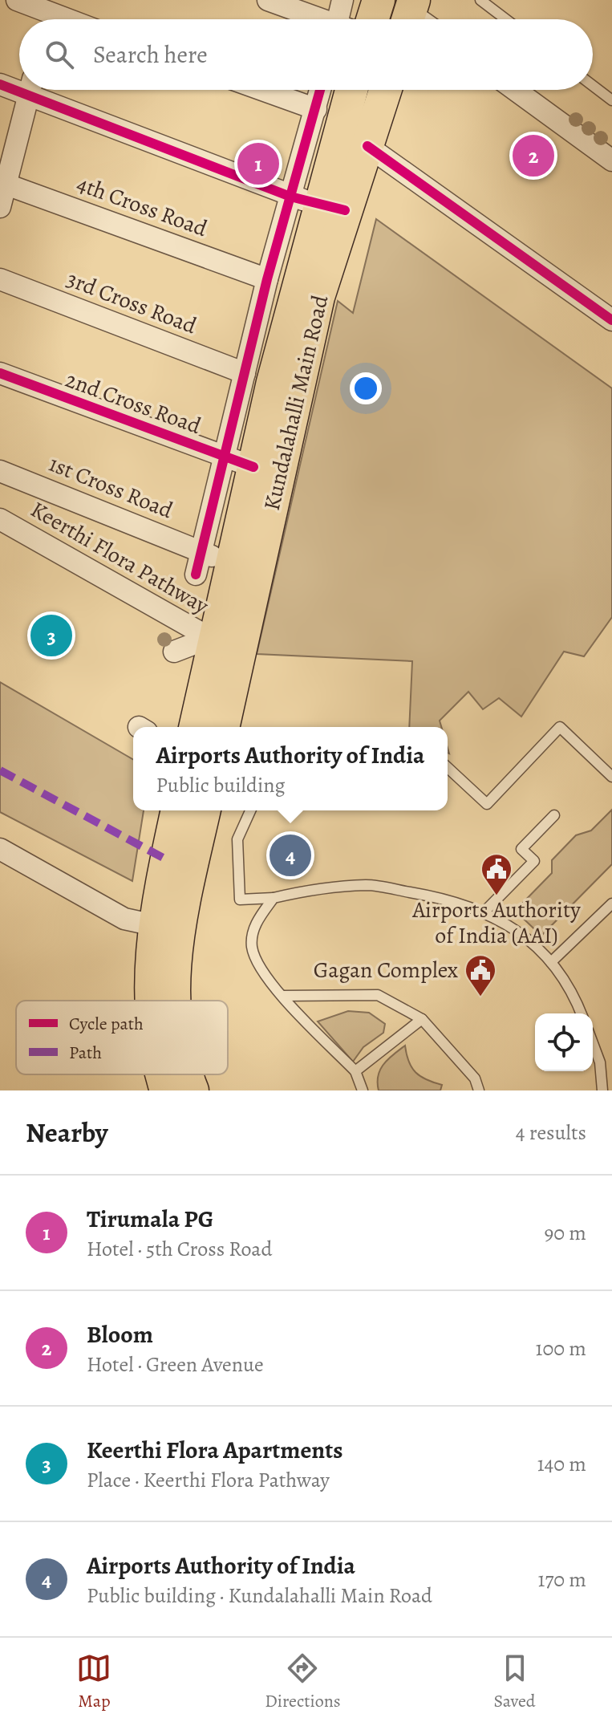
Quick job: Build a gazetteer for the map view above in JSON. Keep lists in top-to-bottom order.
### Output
{
  "streets": {
    "main road": ["Kundalahalli Main Road"],
    "street": [
      "4th Cross Road",
      "3rd Cross Road",
      "2nd Cross Road",
      "1st Cross Road",
      "Keerthi Flora Pathway"
    ]
  },
  "crossings": [
    ["2nd Cross Road", "Kundalahalli Main Road"],
    ["Kundalahalli Main Road", "1st Cross Road"],
    ["Kundalahalli Main Road", "Keerthi Flora Pathway"]
  ],
  "places": {
    "public building": ["Airports Authority of India (AAI)", "Gagan Complex"]
  },
  "legend": ["Cycle path", "Path"],
  "page": {
    "search": "Search here",
    "pins": [
      "2",
      "1",
      "3",
      "4"
    ],
    "popup": ["Airports Authority of India", "Public building"],
    "heading": ["Nearby", "4 results"],
    "list": [
      {
        "mark": "1",
        "name": "Tirumala PG",
        "note": "Hotel · 5th Cross Road",
        "value": "90 m"
      },
      {
        "mark": "2",
        "name": "Bloom",
        "note": "Hotel · Green Avenue",
        "value": "100 m"
      },
      {
        "mark": "3",
        "name": "Keerthi Flora Apartments",
        "note": "Place · Keerthi Flora Pathway",
        "value": "140 m"
      },
      {
        "mark": "4",
        "name": "Airports Authority of India",
        "note": "Public building · Kundalahalli Main Road",
        "value": "170 m"
      }
    ],
    "nav": ["Map", "Directions", "Saved"]
  }
}
